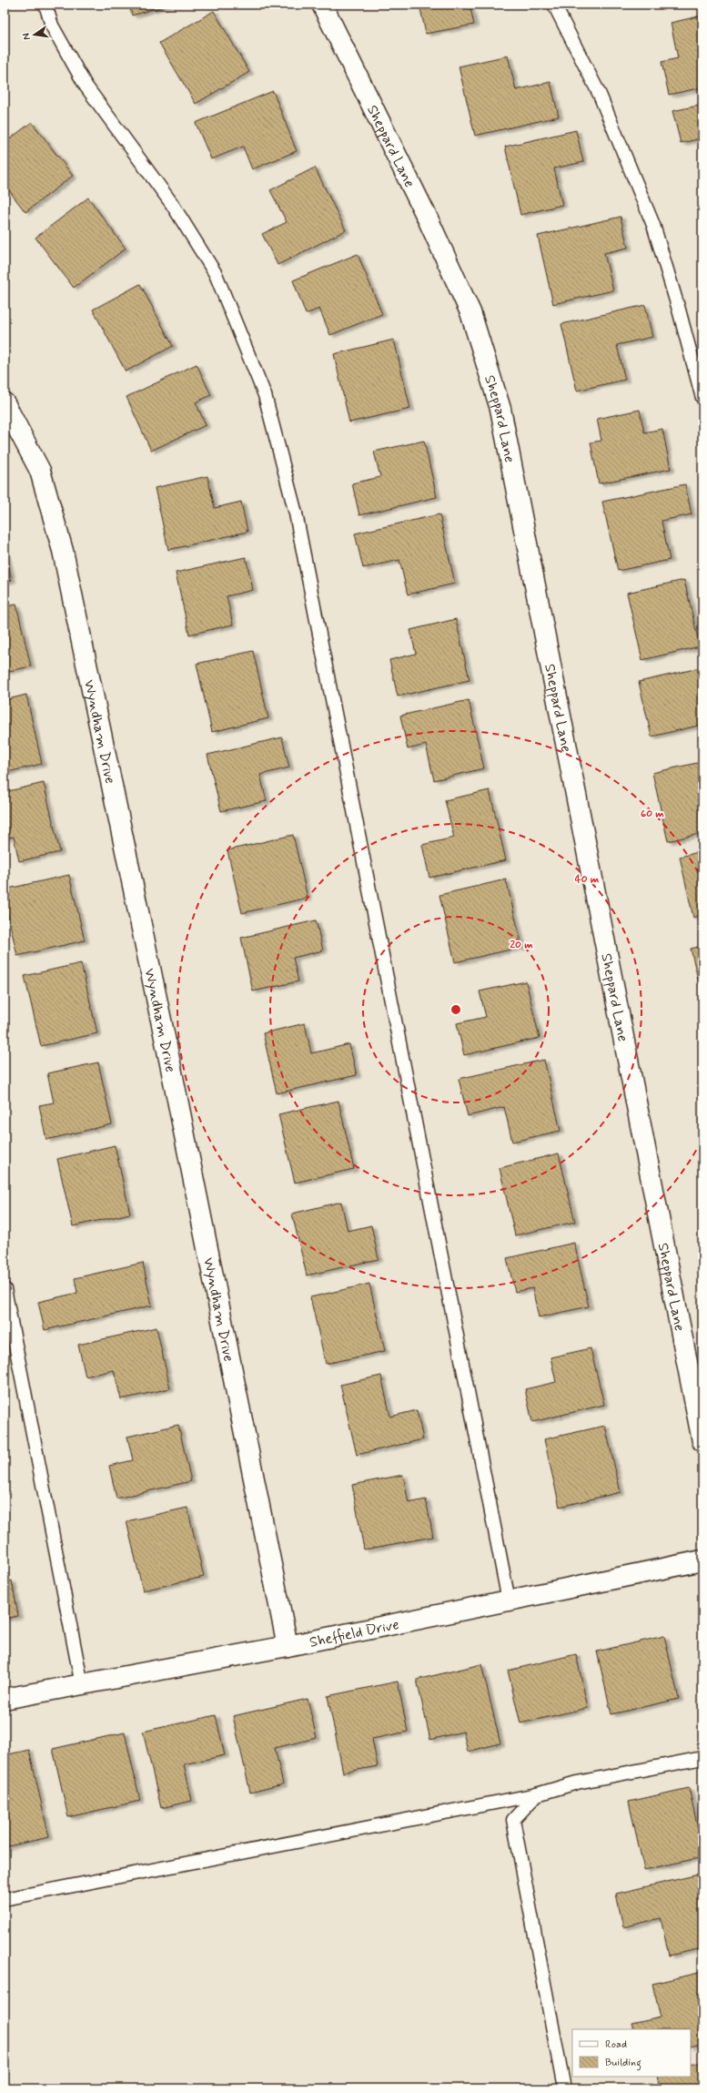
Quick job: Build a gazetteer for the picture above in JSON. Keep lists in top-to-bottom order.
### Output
{
  "streets": {
    "street": ["Sheppard Lane", "Wyndham Drive", "Sheffield Drive"]
  },
  "crossings": [
    ["Wyndham Drive", "Sheffield Drive"]
  ],
  "legend": ["Road", "Building"],
  "north": "left",
  "rings": ["60 m", "40 m", "20 m"]
}
